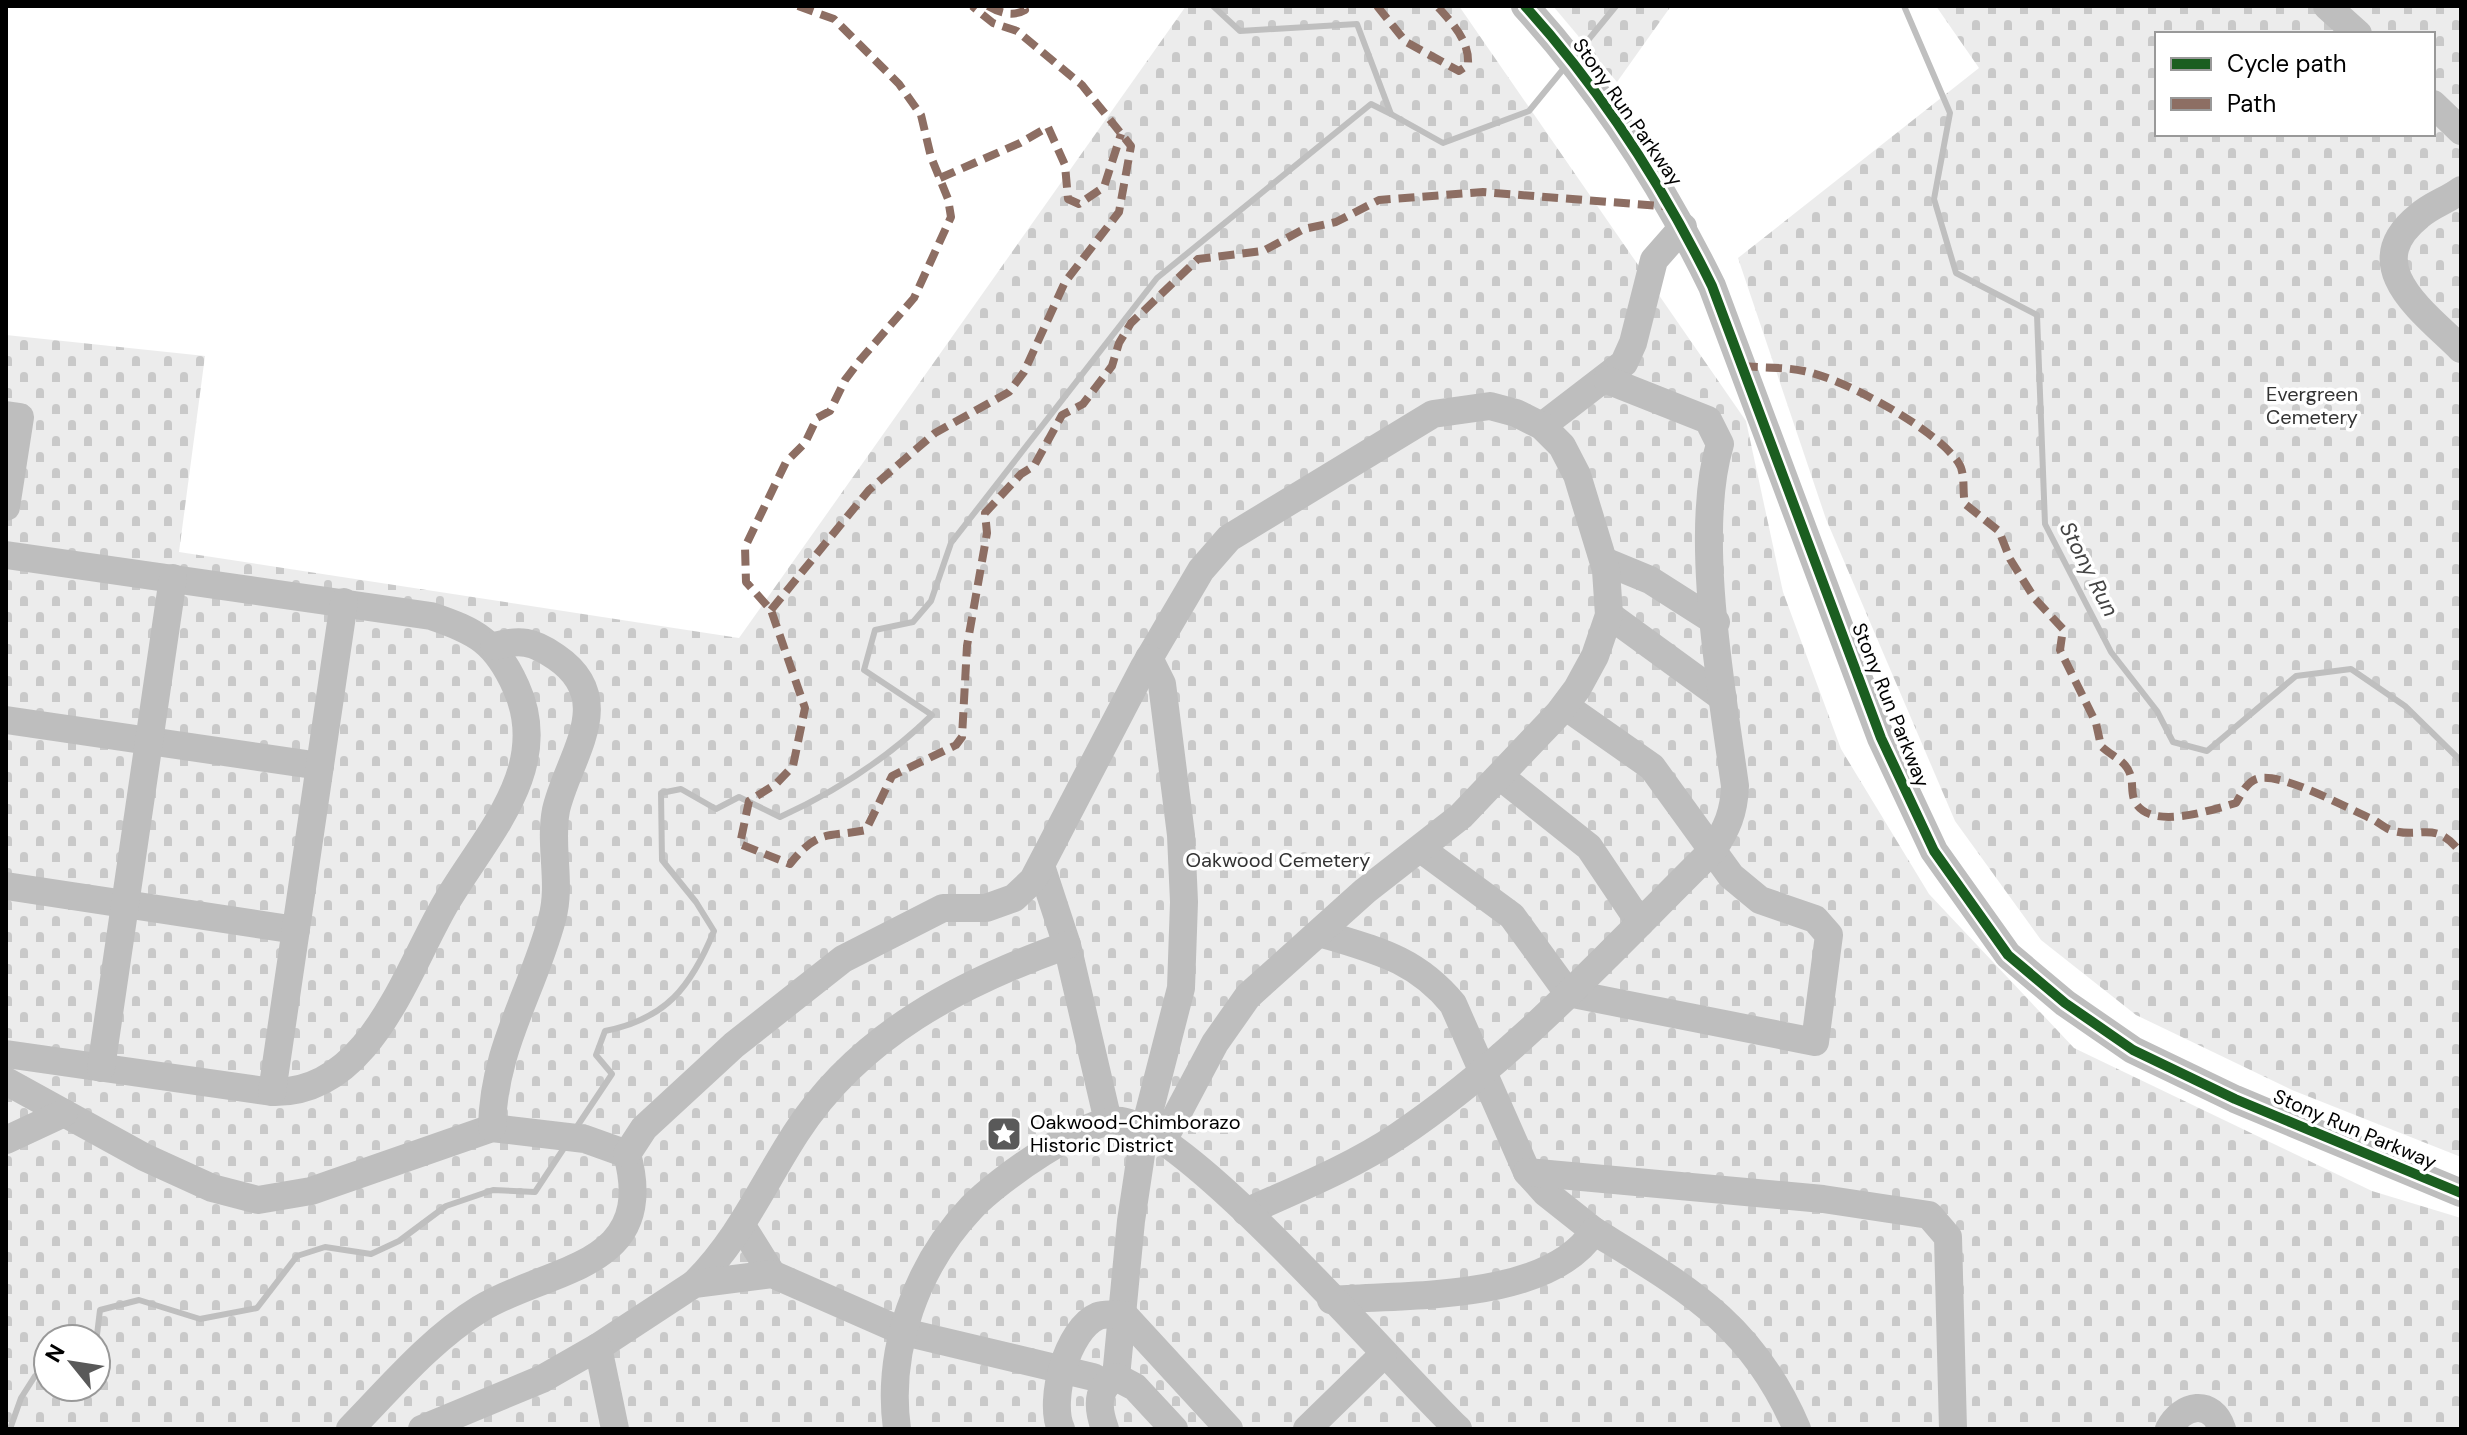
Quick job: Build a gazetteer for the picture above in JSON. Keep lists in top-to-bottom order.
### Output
{
  "streets": {
    "street": ["Stony Run Parkway"]
  },
  "water": ["Stony Run"],
  "parks": ["Evergreen Cemetery", "Oakwood Cemetery"],
  "places": {
    "place": ["Oakwood-Chimborazo Historic District"]
  },
  "legend": ["Cycle path", "Path"],
  "north": "top left"
}
